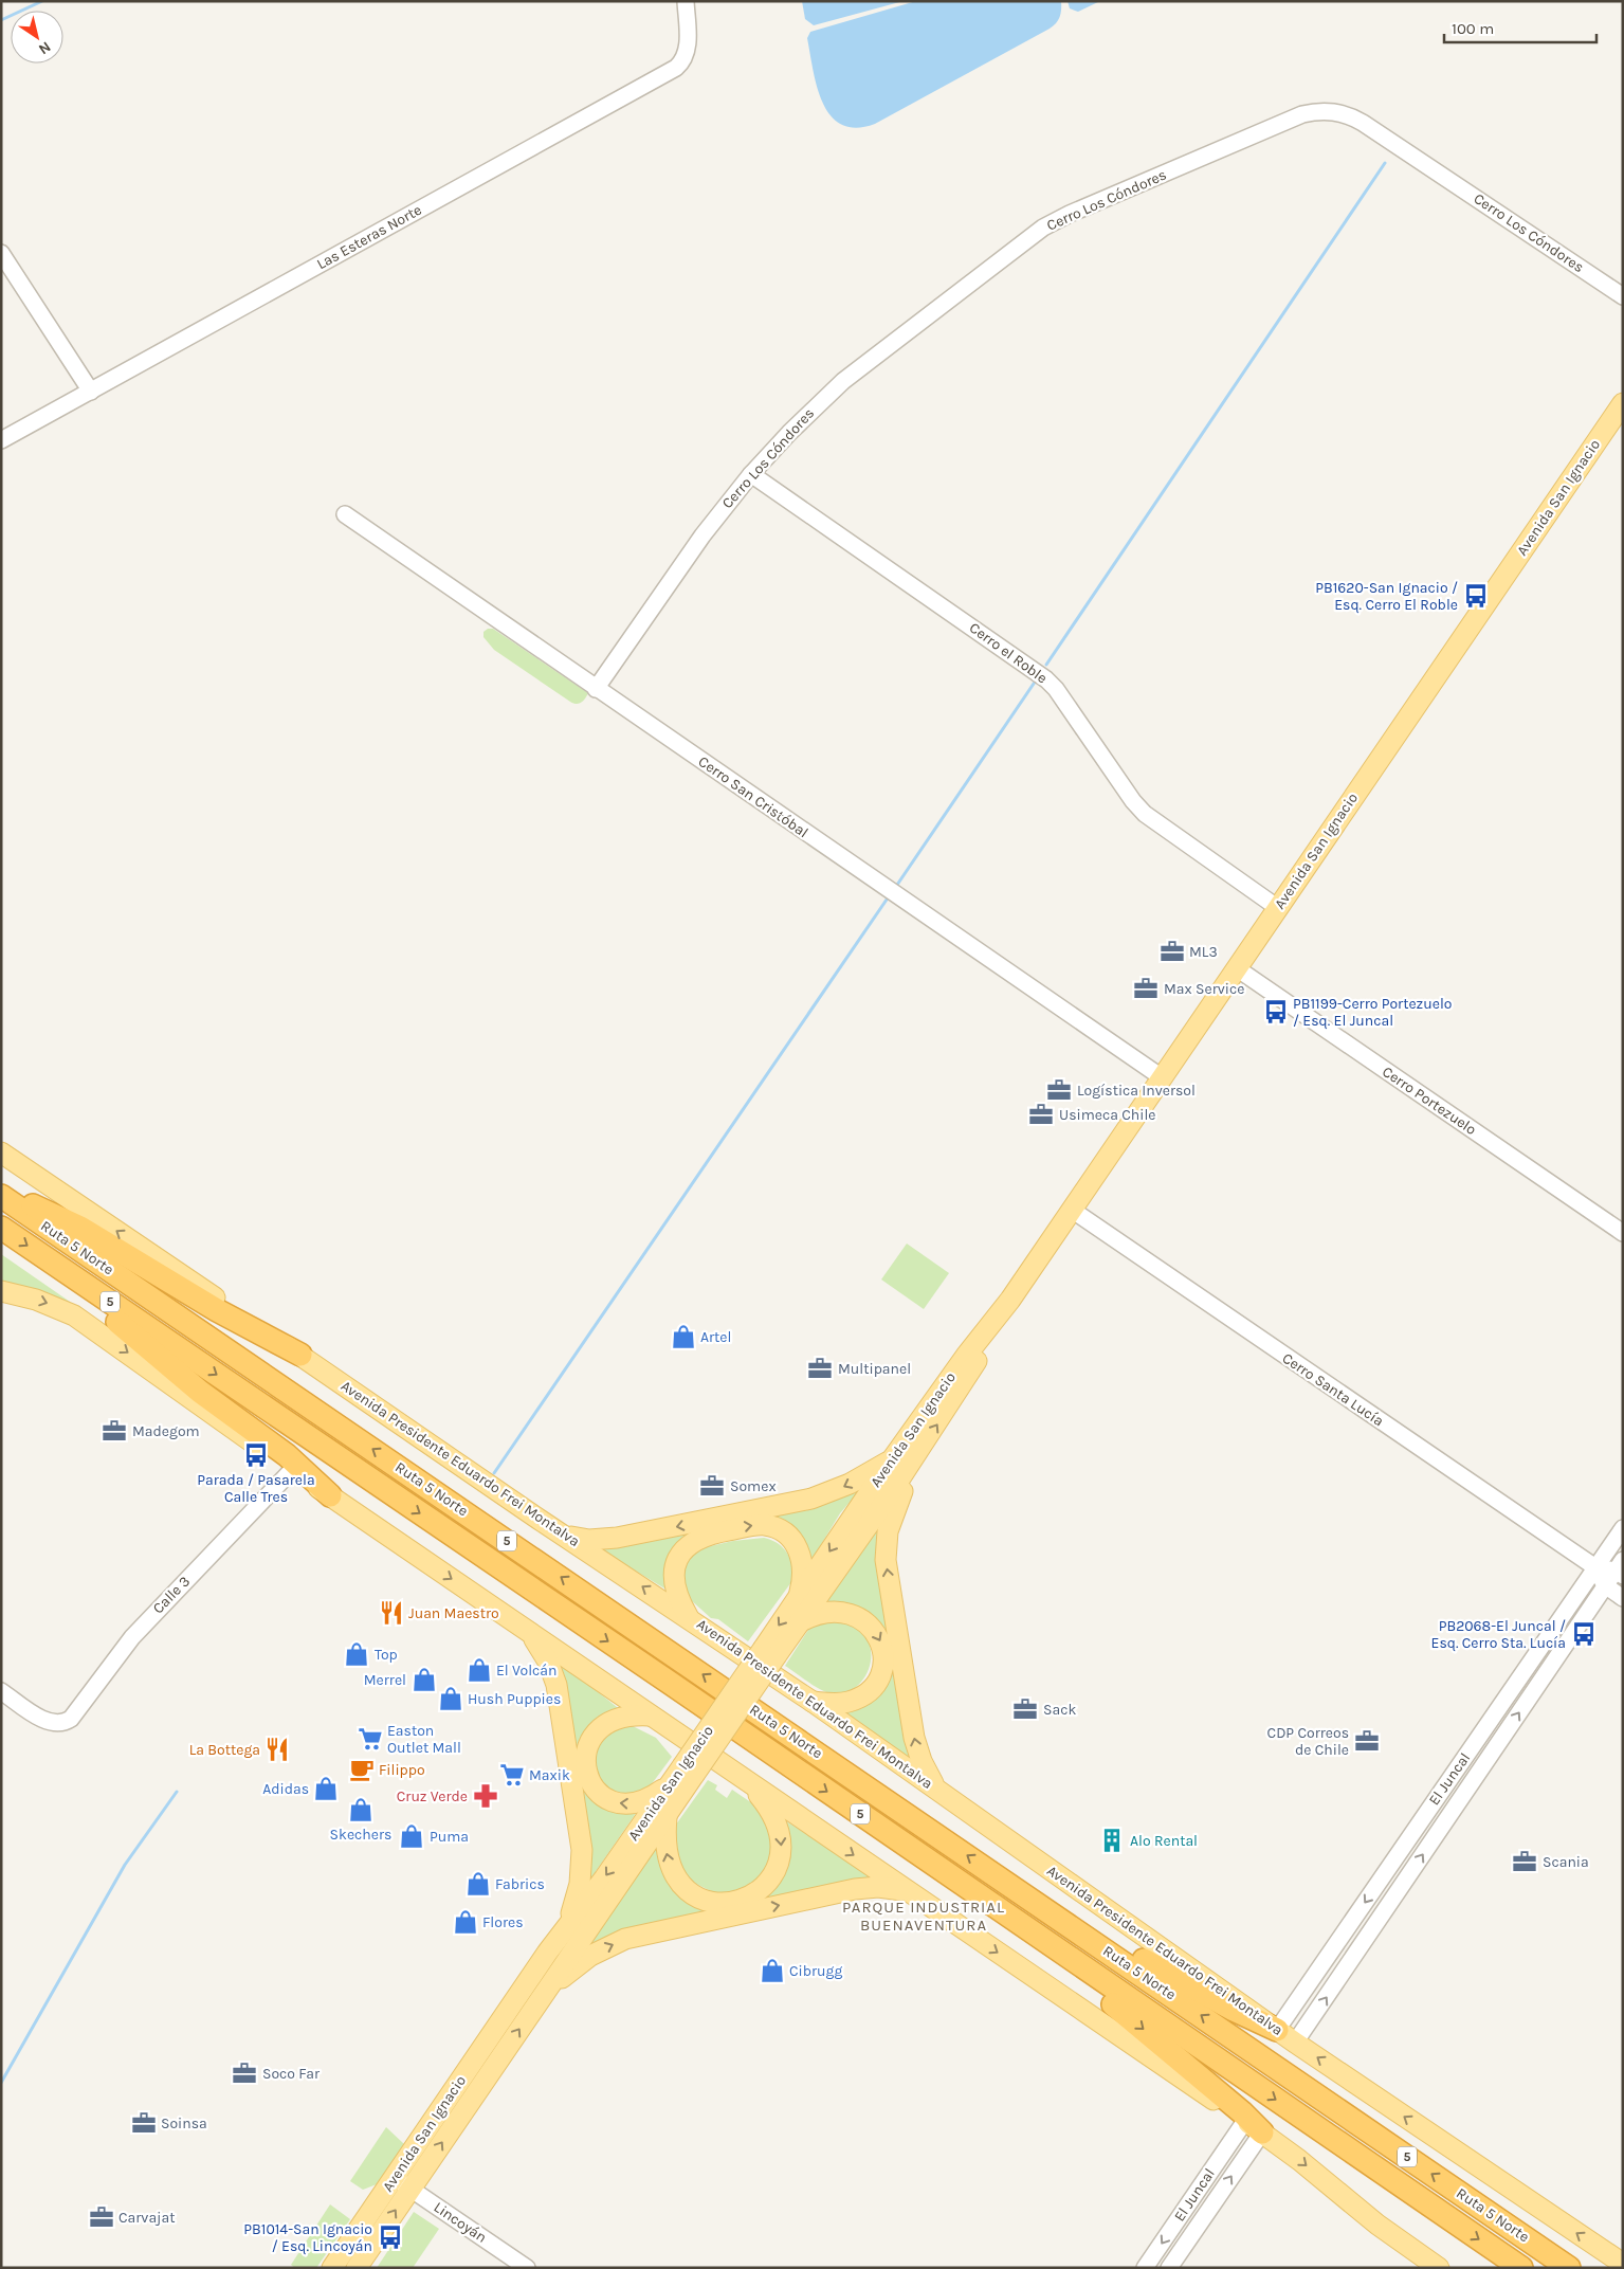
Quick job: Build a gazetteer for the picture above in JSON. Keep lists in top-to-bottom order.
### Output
{
  "streets": {
    "highway": ["Ruta 5 Norte", "5"],
    "main road": ["Avenida San Ignacio", "Avenida Presidente Eduardo Frei Montalva"],
    "street": [
      "Cerro Los Cóndores",
      "Las Esteras Norte",
      "Cerro el Roble",
      "Cerro San Cristóbal",
      "Cerro Portezuelo",
      "Cerro Santa Lucía",
      "Calle 3",
      "El Juncal",
      "Lincoyán"
    ]
  },
  "crossings": [
    ["Cerro Los Cóndores", "Cerro el Roble"],
    ["Cerro Los Cóndores", "Cerro San Cristóbal"],
    ["Avenida San Ignacio", "Cerro el Roble"],
    ["Avenida San Ignacio", "Cerro San Cristóbal"],
    ["Avenida San Ignacio", "Cerro Portezuelo"],
    ["Avenida San Ignacio", "Cerro Santa Lucía"],
    ["Avenida San Ignacio", "Lincoyán"],
    ["Cerro Santa Lucía", "El Juncal"],
    ["Avenida Presidente Eduardo Frei Montalva", "El Juncal"]
  ],
  "districts": ["PARQUE INDUSTRIAL BUENAVENTURA"],
  "places": {
    "bus stop": [
      "PB1620-San Ignacio / Esq. Cerro El Roble",
      "PB1199-Cerro Portezuelo / Esq. El Juncal",
      "Parada / Pasarela Calle Tres",
      "PB2068-El Juncal / Esq. Cerro Sta. Lucía",
      "PB1014-San Ignacio / Esq. Lincoyán"
    ],
    "office": [
      "ML3",
      "Max Service",
      "Logística Inversol",
      "Usimeca Chile",
      "Multipanel",
      "Madegom",
      "Somex",
      "Sack",
      "CDP Correos de Chile",
      "Scania",
      "Soco Far",
      "Soinsa",
      "Carvajat"
    ],
    "shop": [
      "Artel",
      "Top",
      "El Volcán",
      "Merrel",
      "Hush Puppies",
      "Adidas",
      "Skechers",
      "Puma",
      "Fabrics",
      "Flores",
      "Cibrugg"
    ],
    "restaurant": ["Juan Maestro", "La Bottega"],
    "supermarket": ["Easton Outlet Mall", "Maxik"],
    "cafe": ["Filippo"],
    "pharmacy": ["Cruz Verde"],
    "building": ["Alo Rental"]
  },
  "scale_bar": "100 m",
  "north": "bottom right"
}
